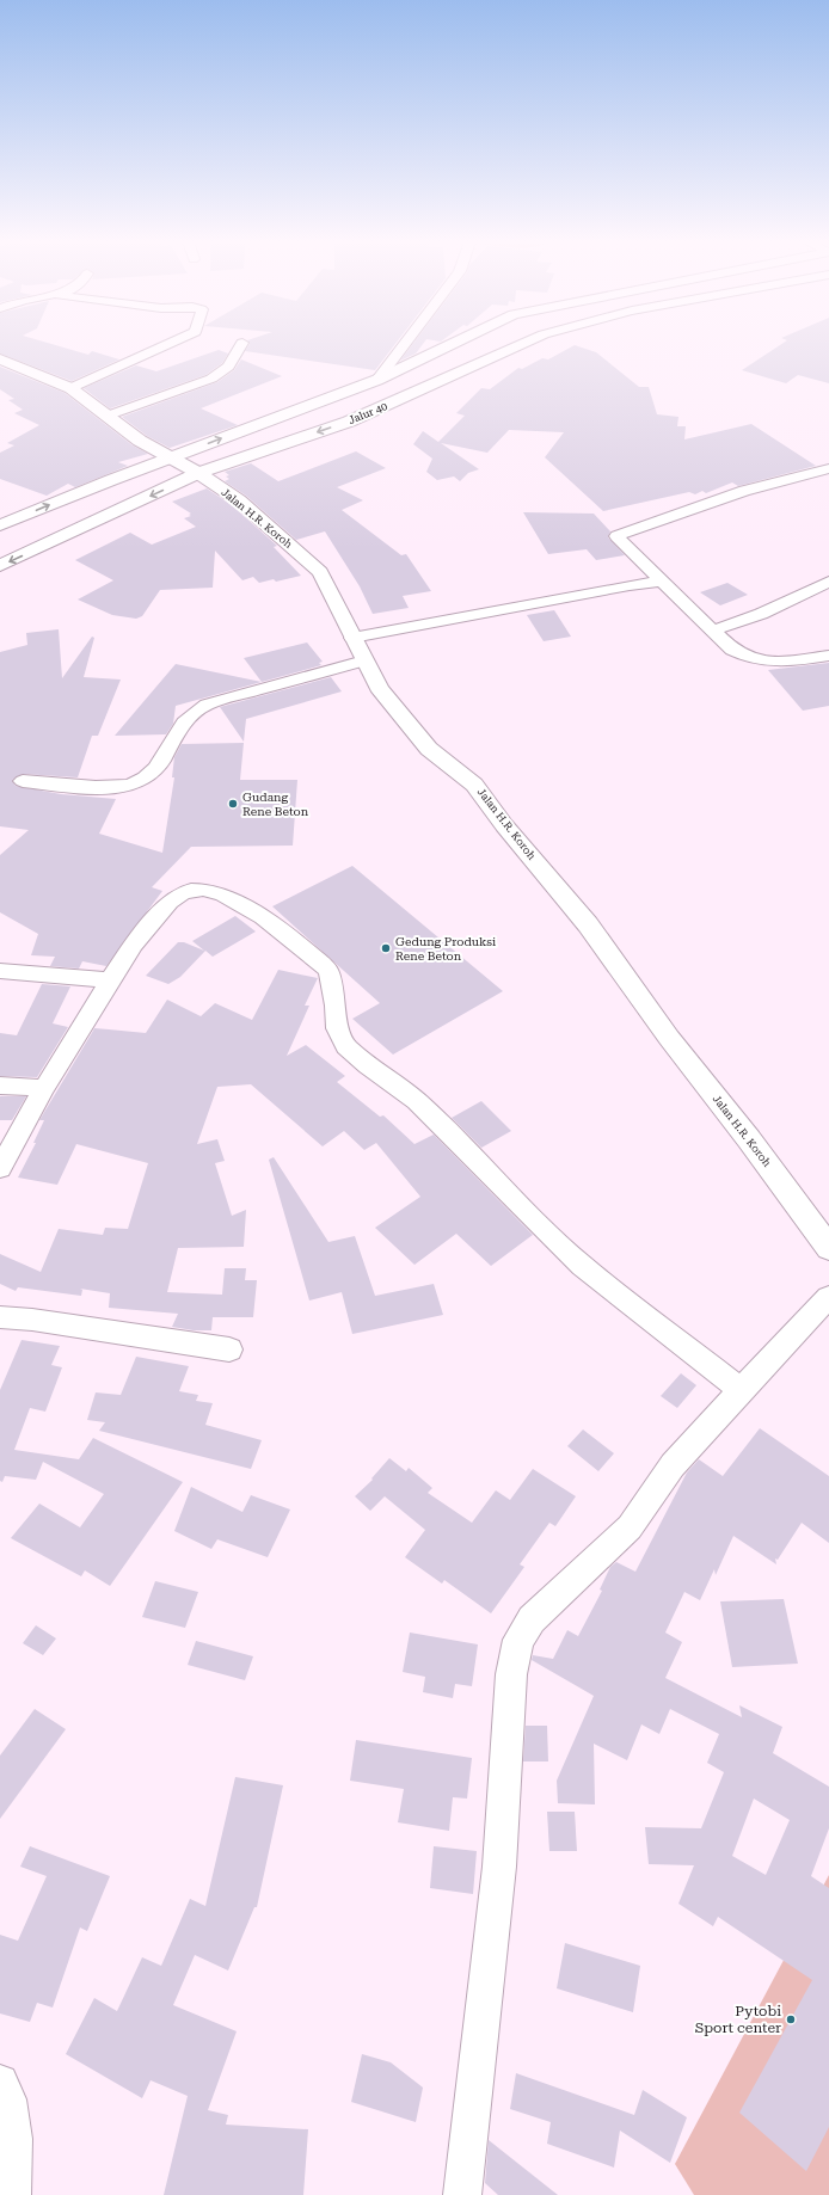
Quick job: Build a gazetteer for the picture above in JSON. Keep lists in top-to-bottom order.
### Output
{
  "streets": {
    "main road": ["Jalur 40", "Jalan H.R. Koroh"]
  },
  "crossings": [
    ["Jalur 40", "Jalan H.R. Koroh"]
  ],
  "places": ["Gudang Rene Beton", "Gedung Produksi Rene Beton", "Pytobi Sport center"]
}
